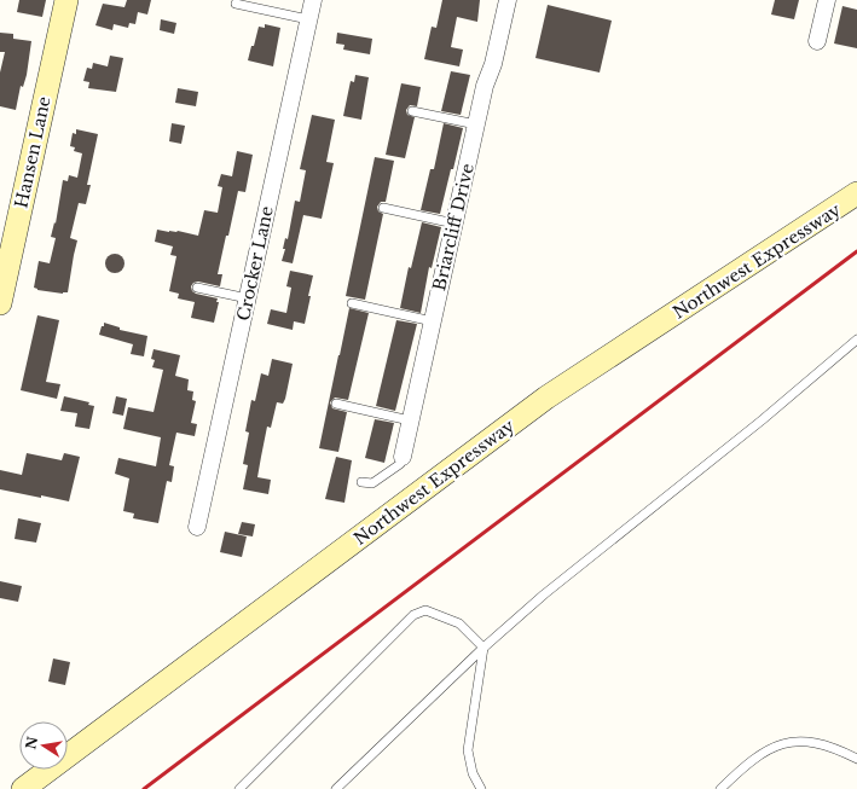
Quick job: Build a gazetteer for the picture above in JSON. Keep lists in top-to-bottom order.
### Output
{
  "streets": {
    "main road": ["Hansen Lane", "Northwest Expressway"],
    "street": ["Briarcliff Drive", "Crocker Lane"]
  },
  "north": "left"
}
